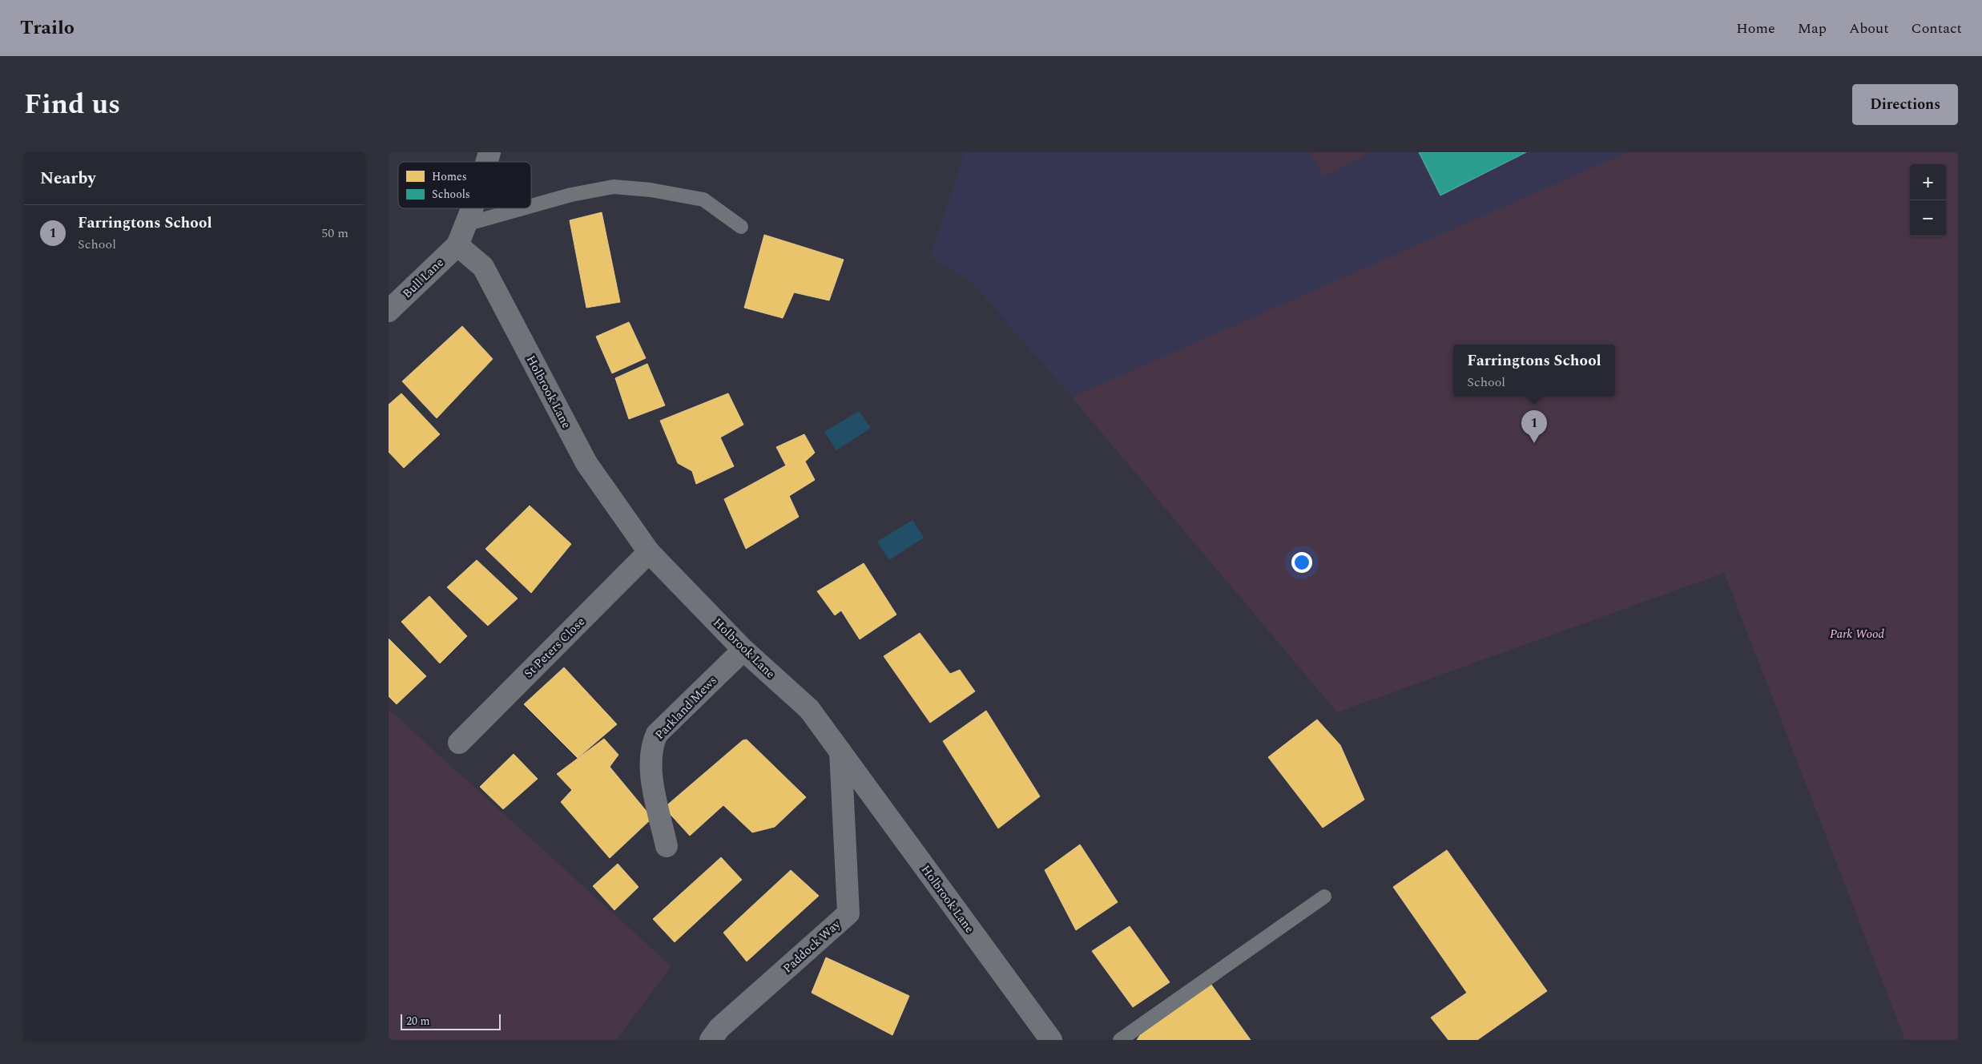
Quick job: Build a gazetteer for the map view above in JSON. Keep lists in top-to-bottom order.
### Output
{
  "streets": {
    "street": [
      "Bull Lane",
      "Holbrook Lane",
      "St Peters Close",
      "Parkland Mews",
      "Paddock Way"
    ]
  },
  "crossings": [
    ["Bull Lane", "Holbrook Lane"],
    ["Holbrook Lane", "St Peters Close"],
    ["Holbrook Lane", "Parkland Mews"],
    ["Holbrook Lane", "Paddock Way"]
  ],
  "parks": ["Park Wood"],
  "legend": ["Homes", "Schools"],
  "scale_bar": "20 m",
  "page": {
    "header": "Trailo",
    "nav": [
      "Home",
      "Map",
      "About",
      "Contact"
    ],
    "title": "Find us",
    "buttons": "Directions",
    "heading": "Nearby",
    "map_buttons": ["+", "−"],
    "list": [
      {
        "mark": "1",
        "name": "Farringtons School",
        "note": "School",
        "value": "50 m"
      }
    ],
    "popup": ["Farringtons School", "School"],
    "pins": "1",
    "scale": "20 m"
  }
}
